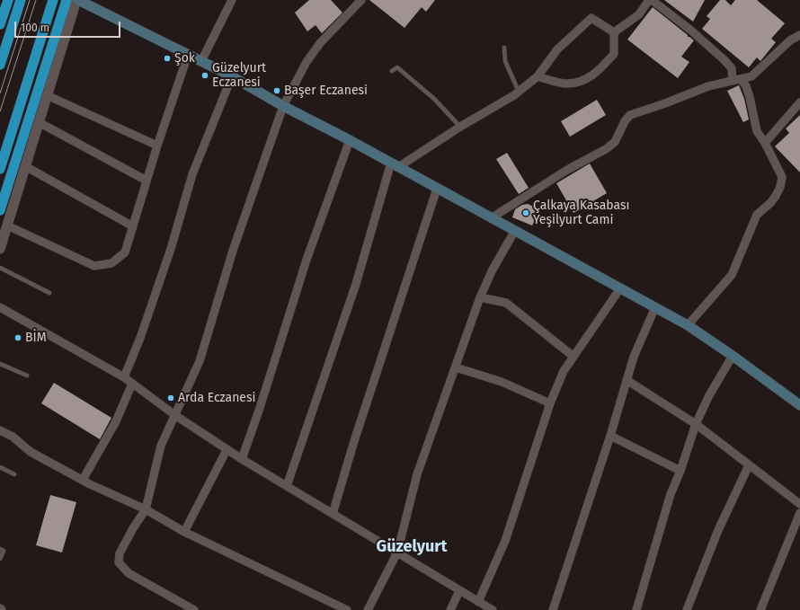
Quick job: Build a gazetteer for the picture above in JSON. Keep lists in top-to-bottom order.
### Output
{
  "districts": ["Güzelyurt"],
  "places": [
    "Şok",
    "Güzelyurt Eczanesi",
    "Başer Eczanesi",
    "Çalkaya Kasabası Yeşilyurt Cami",
    "BİM",
    "Arda Eczanesi"
  ],
  "scale_bar": "100 m"
}
